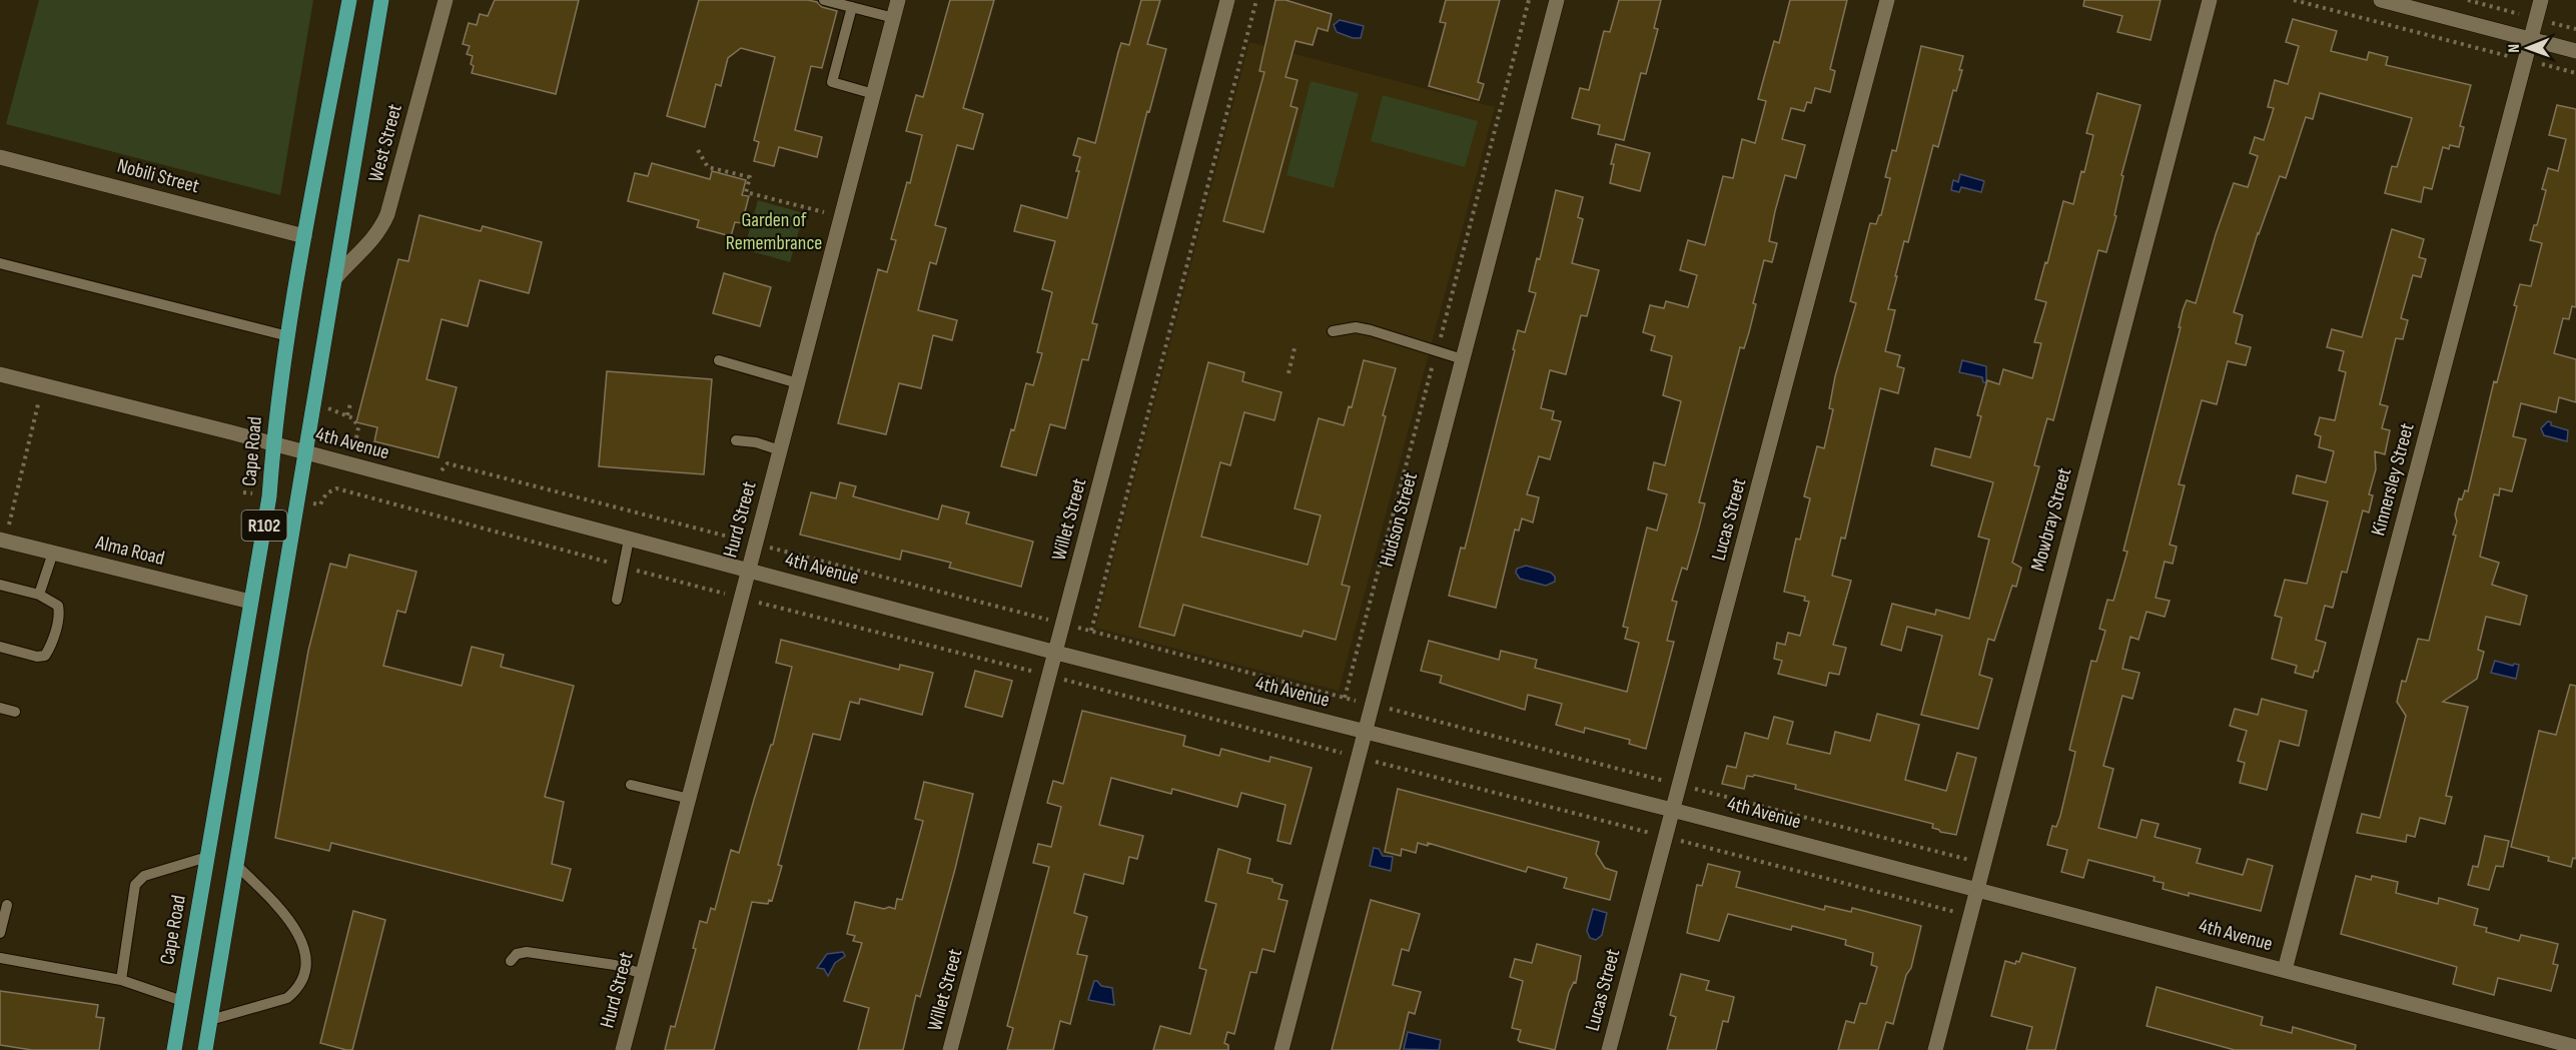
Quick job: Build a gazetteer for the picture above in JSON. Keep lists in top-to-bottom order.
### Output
{
  "streets": {
    "main road": ["Cape Road", "R102"],
    "street": [
      "West Street",
      "Nobili Street",
      "4th Avenue",
      "Kinnersley Street",
      "Hurd Street",
      "Willet Street",
      "Hudson Street",
      "Lucas Street",
      "Mowbray Street",
      "Alma Road"
    ]
  },
  "crossings": [
    ["West Street", "R102"],
    ["Nobili Street", "Cape Road"],
    ["4th Avenue", "Cape Road"],
    ["4th Avenue", "Kinnersley Street"],
    ["4th Avenue", "Hurd Street"],
    ["4th Avenue", "Willet Street"],
    ["4th Avenue", "Hudson Street"],
    ["4th Avenue", "Lucas Street"],
    ["4th Avenue", "Mowbray Street"],
    ["4th Avenue", "R102"],
    ["Cape Road", "Alma Road"]
  ],
  "parks": ["Garden of Remembrance"],
  "north": "left"
}
